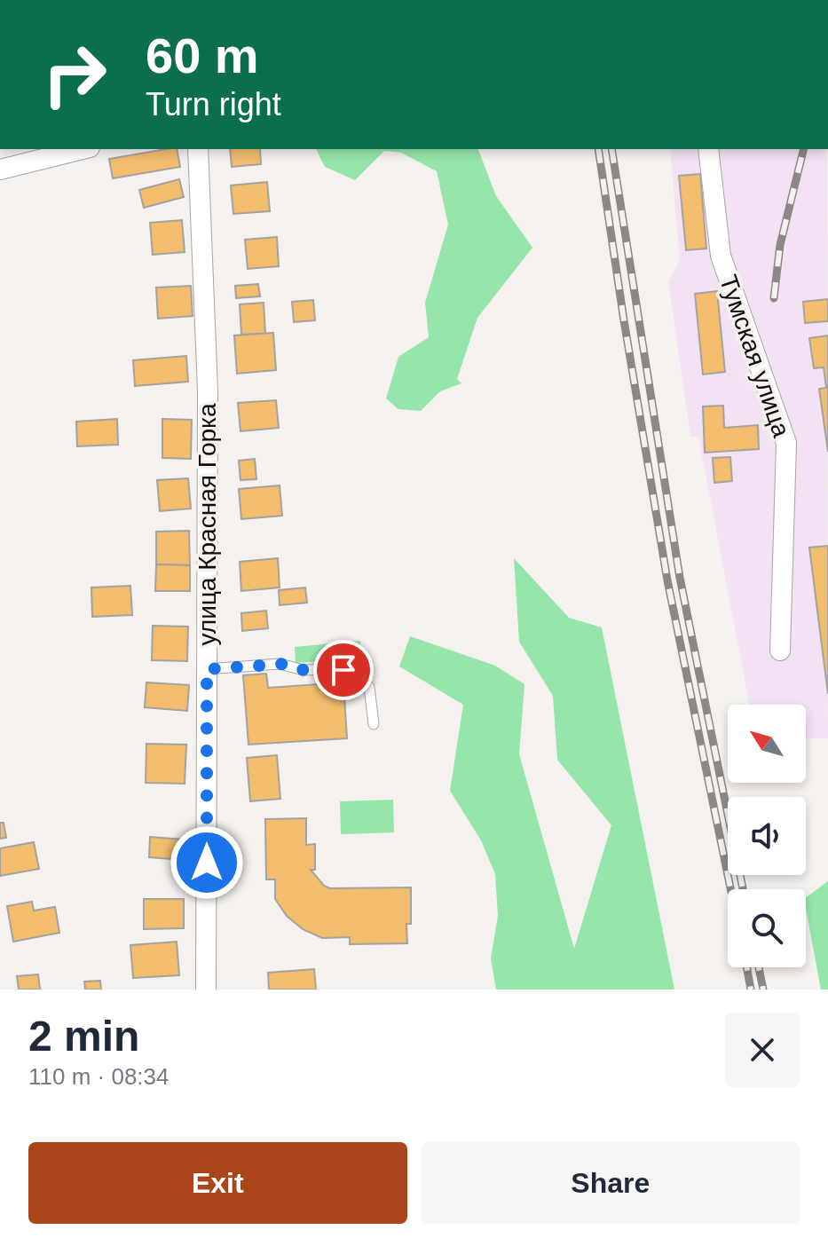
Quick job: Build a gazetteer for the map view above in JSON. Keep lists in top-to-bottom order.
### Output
{
  "streets": {
    "street": ["Тумская улица", "улица Красная Горка"]
  },
  "north": "top left",
  "page": {
    "turn": ["60 m", "Turn right"],
    "heading": ["2 min", "110 m · 08:34"],
    "buttons": ["Exit", "Share"]
  }
}
